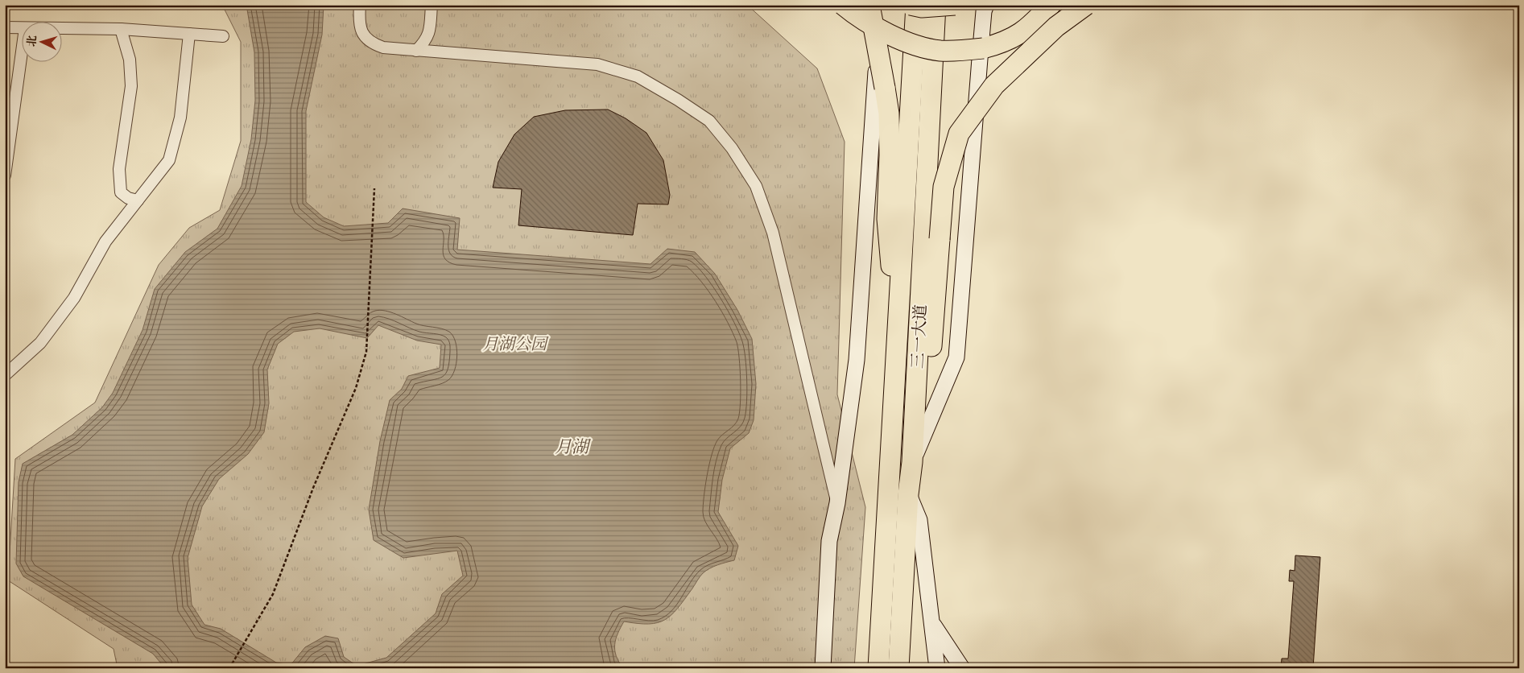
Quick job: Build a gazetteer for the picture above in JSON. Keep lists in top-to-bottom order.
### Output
{
  "streets": {
    "highway": ["三一大道"]
  },
  "water": ["月湖"],
  "parks": ["月湖公园"],
  "north": "left"
}
